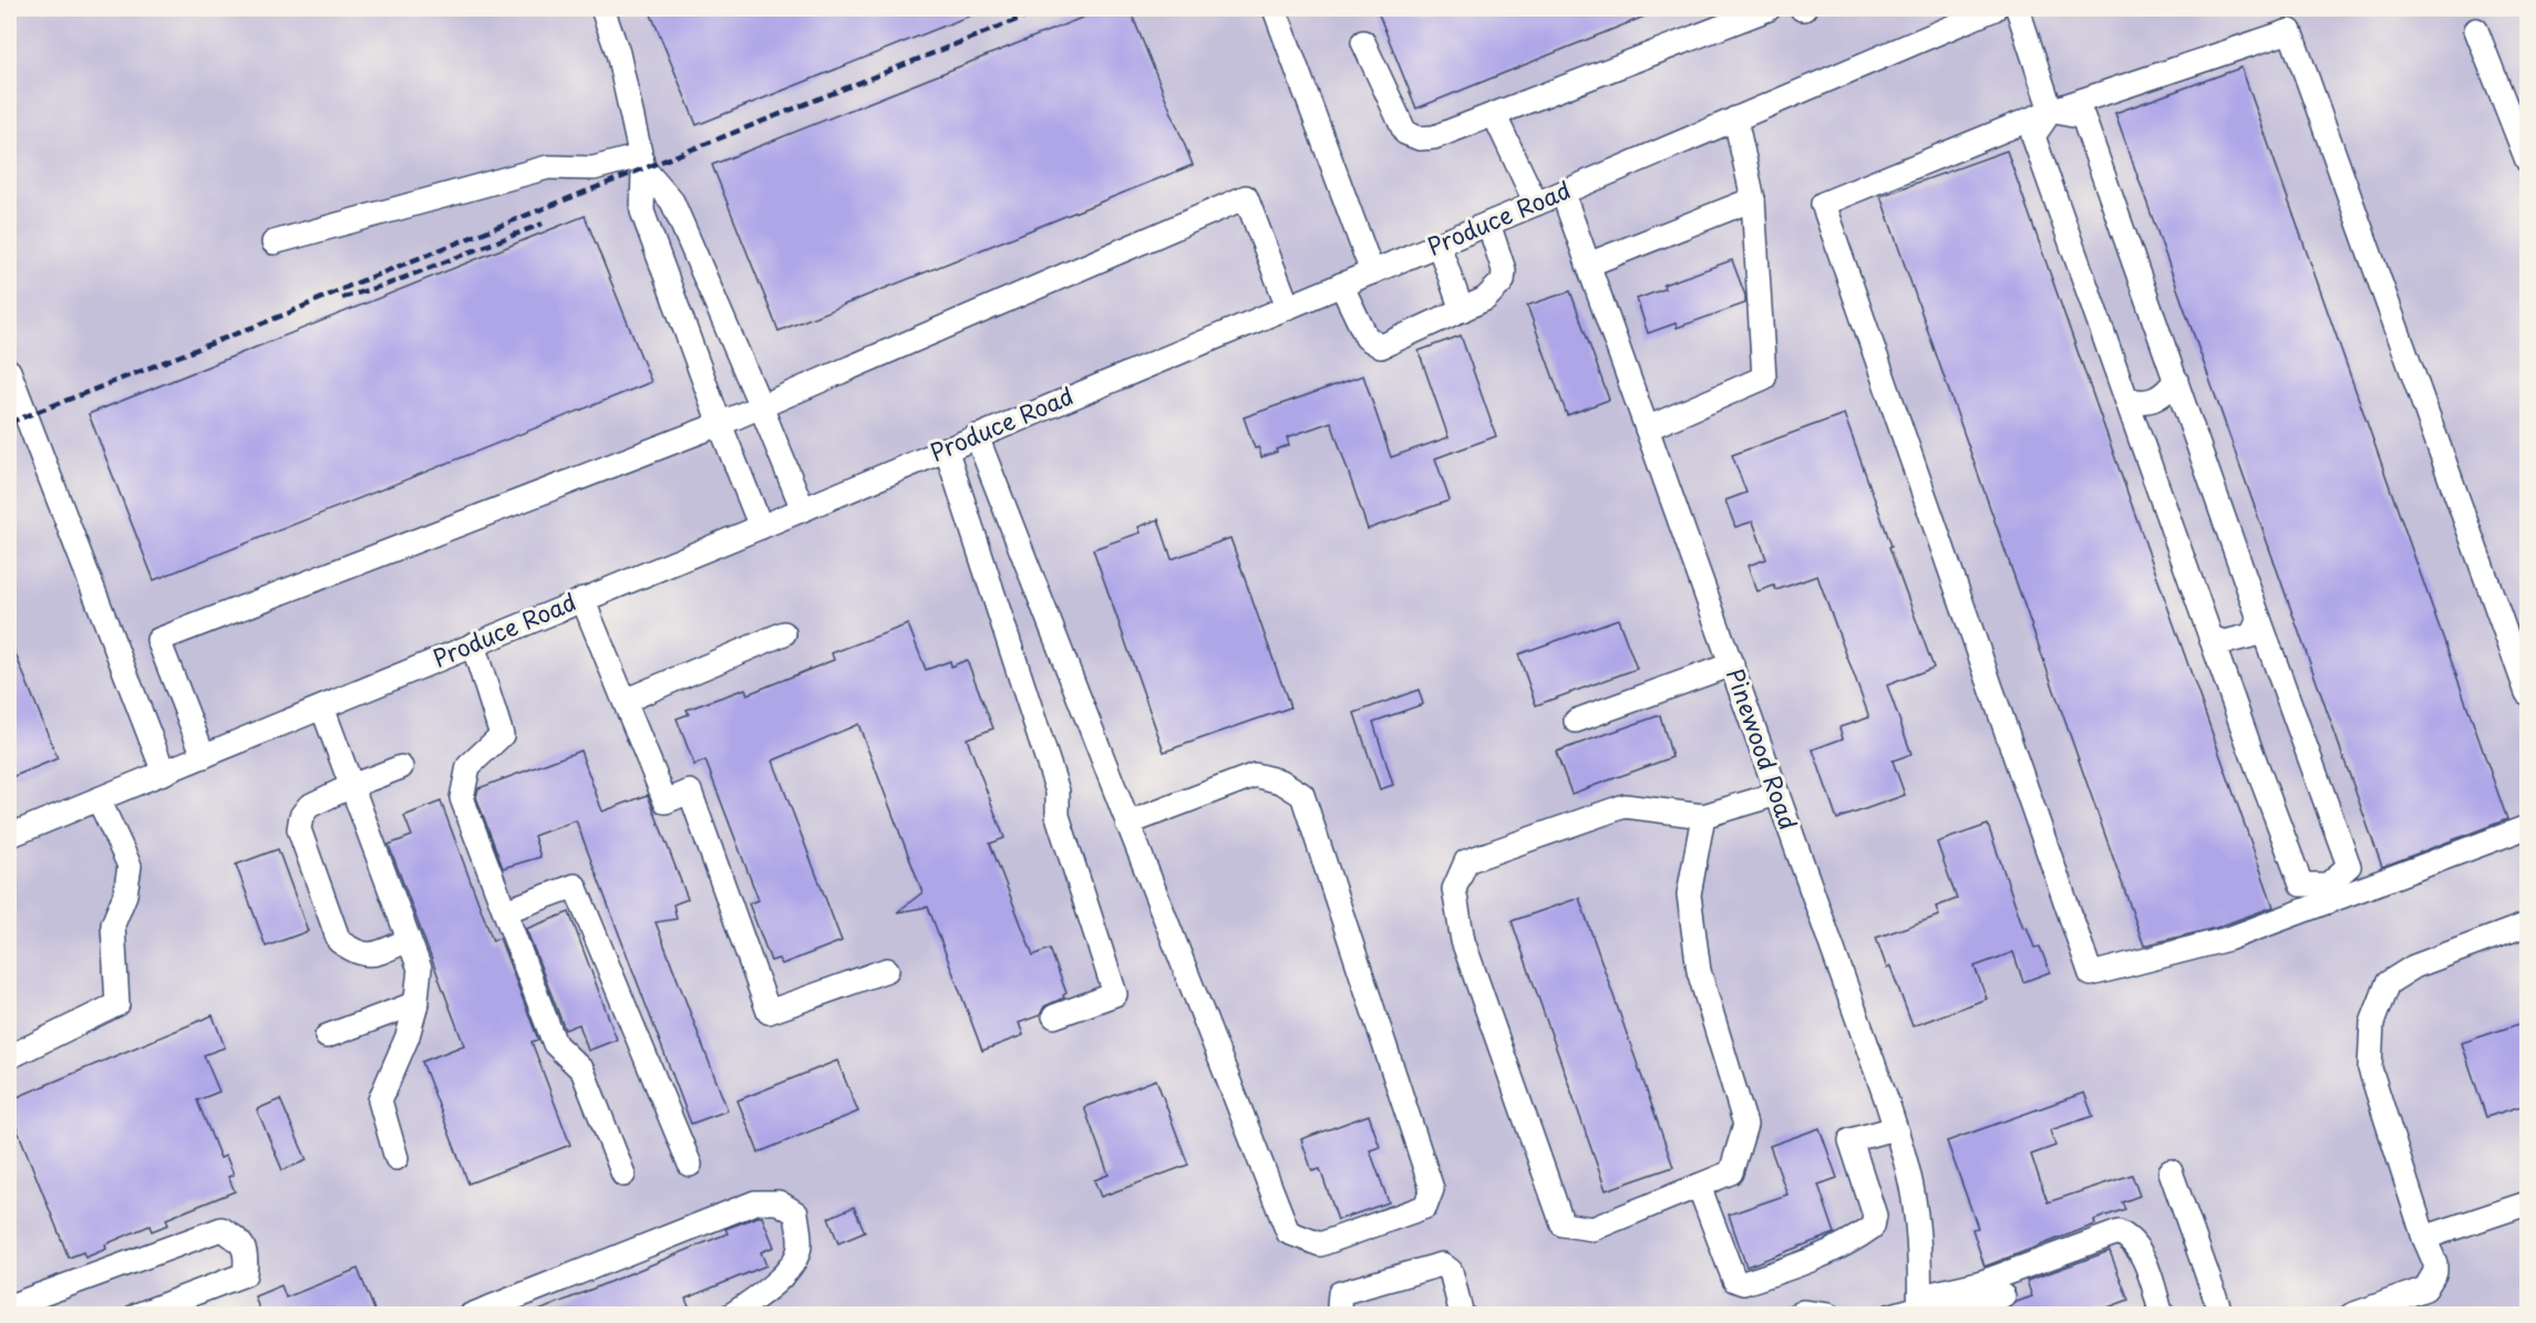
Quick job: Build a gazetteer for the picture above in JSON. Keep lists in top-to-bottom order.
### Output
{
  "streets": {
    "street": ["Produce Road", "Pinewood Road"]
  },
  "crossings": [
    ["Produce Road", "Pinewood Road"]
  ]
}
